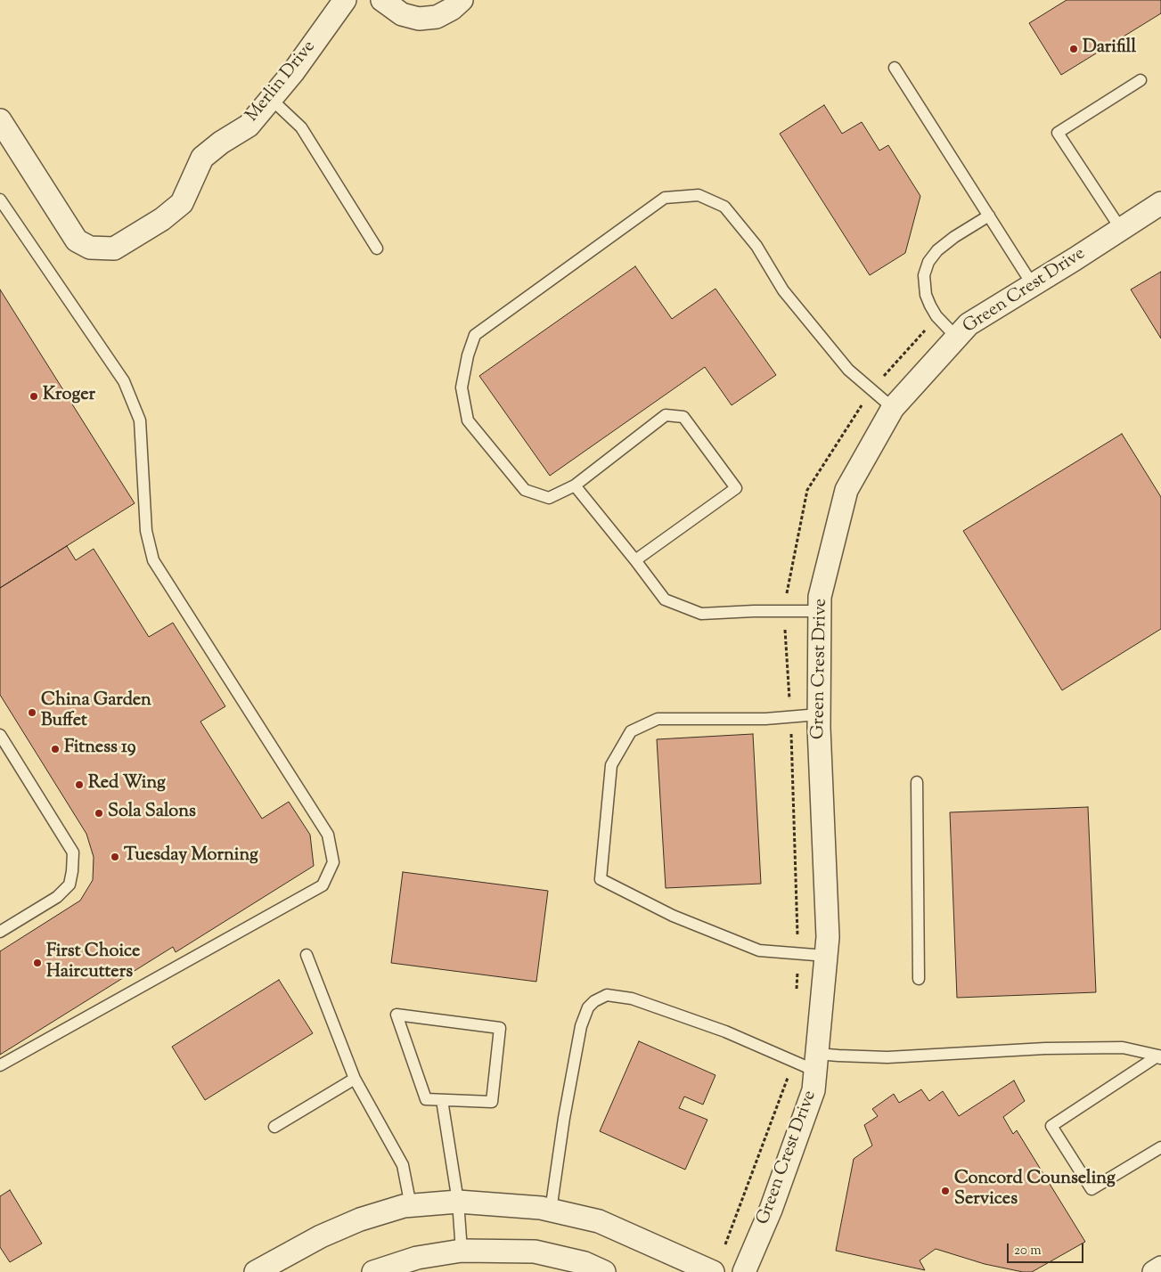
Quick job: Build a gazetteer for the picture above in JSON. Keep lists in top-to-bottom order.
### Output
{
  "streets": {
    "street": ["Merlin Drive", "Green Crest Drive"]
  },
  "places": [
    "Darifill",
    "Kroger",
    "China Garden Buffet",
    "Fitness 19",
    "Red Wing",
    "Sola Salons",
    "Tuesday Morning",
    "First Choice Haircutters",
    "Concord Counseling Services"
  ],
  "scale_bar": "20 m"
}
